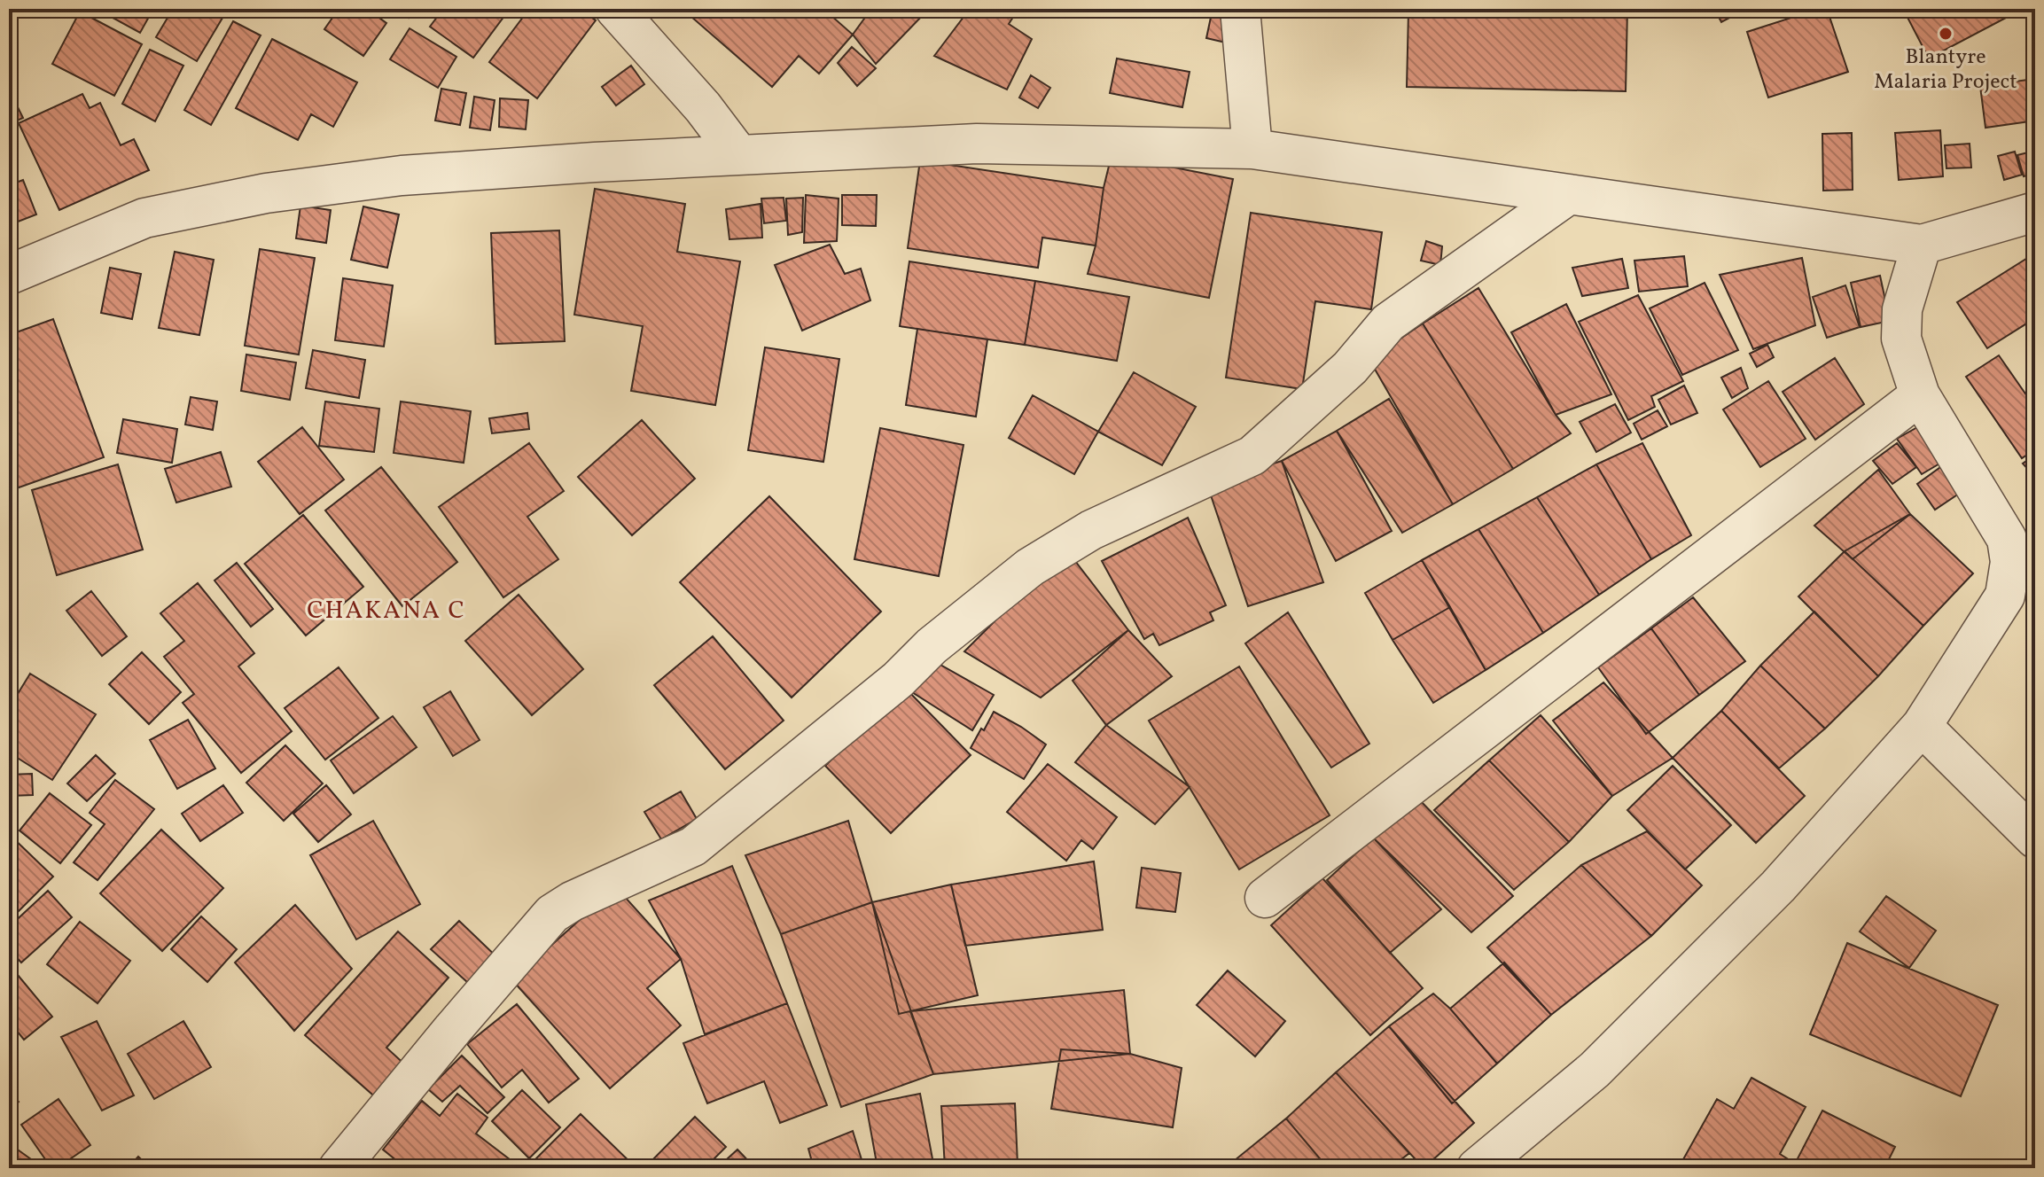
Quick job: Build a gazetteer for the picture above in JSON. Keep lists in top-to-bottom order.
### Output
{
  "districts": ["CHAKANA C"],
  "places": ["Blantyre Malaria Project"]
}
